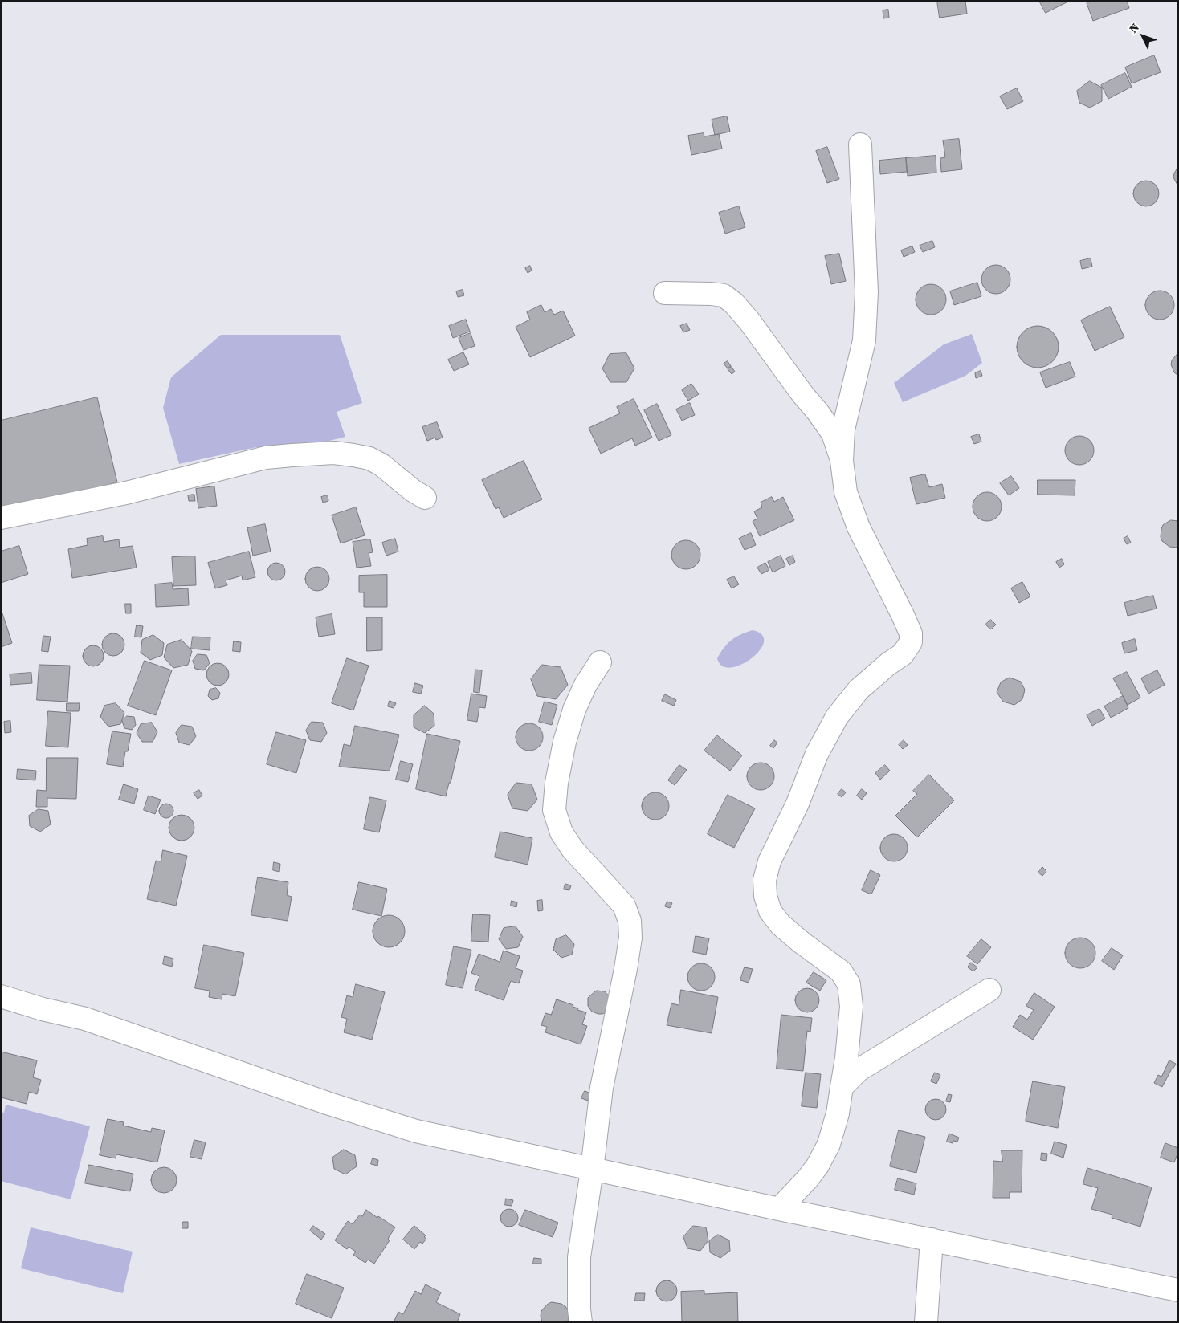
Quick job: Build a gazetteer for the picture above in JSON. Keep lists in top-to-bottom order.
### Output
{
  "north": "top left"
}
